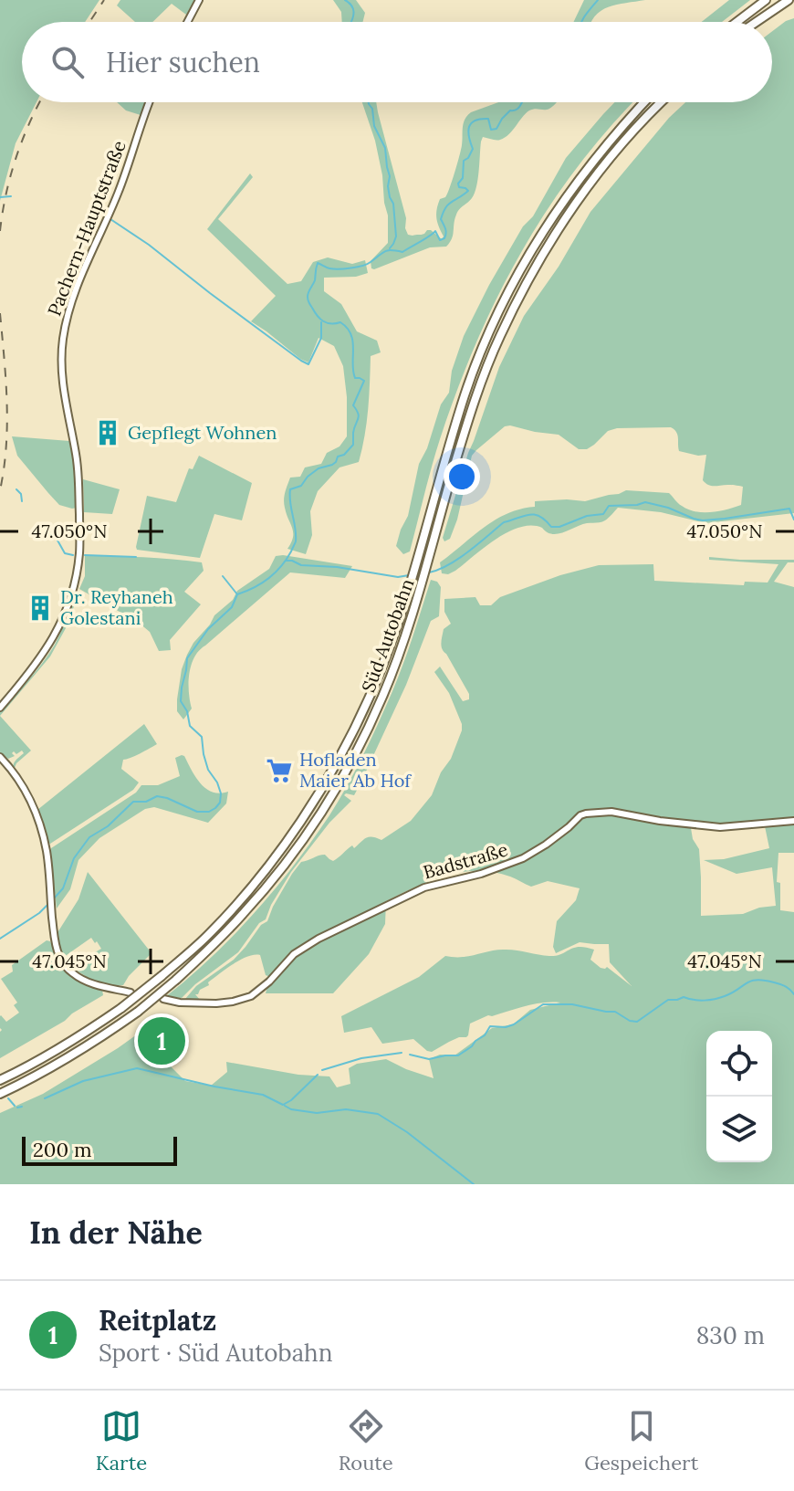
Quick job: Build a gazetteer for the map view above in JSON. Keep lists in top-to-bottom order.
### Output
{
  "streets": {
    "highway": ["Süd Autobahn"],
    "street": ["Pachern-Hauptstraße", "Badstraße"]
  },
  "places": {
    "building": ["Gepflegt Wohnen", "Dr. Reyhaneh Golestani"],
    "supermarket": ["Hofladen Maier Ab Hof"]
  },
  "scale_bar": "200 m",
  "page": {
    "search": "Hier suchen",
    "pins": "1",
    "scale": "200 m",
    "heading": "In der Nähe",
    "list": [
      {
        "mark": "1",
        "name": "Reitplatz",
        "note": "Sport · Süd Autobahn",
        "value": "830 m"
      }
    ],
    "nav": ["Karte", "Route", "Gespeichert"]
  },
  "coordinates": ["47.050°N", "47.045°N"]
}
